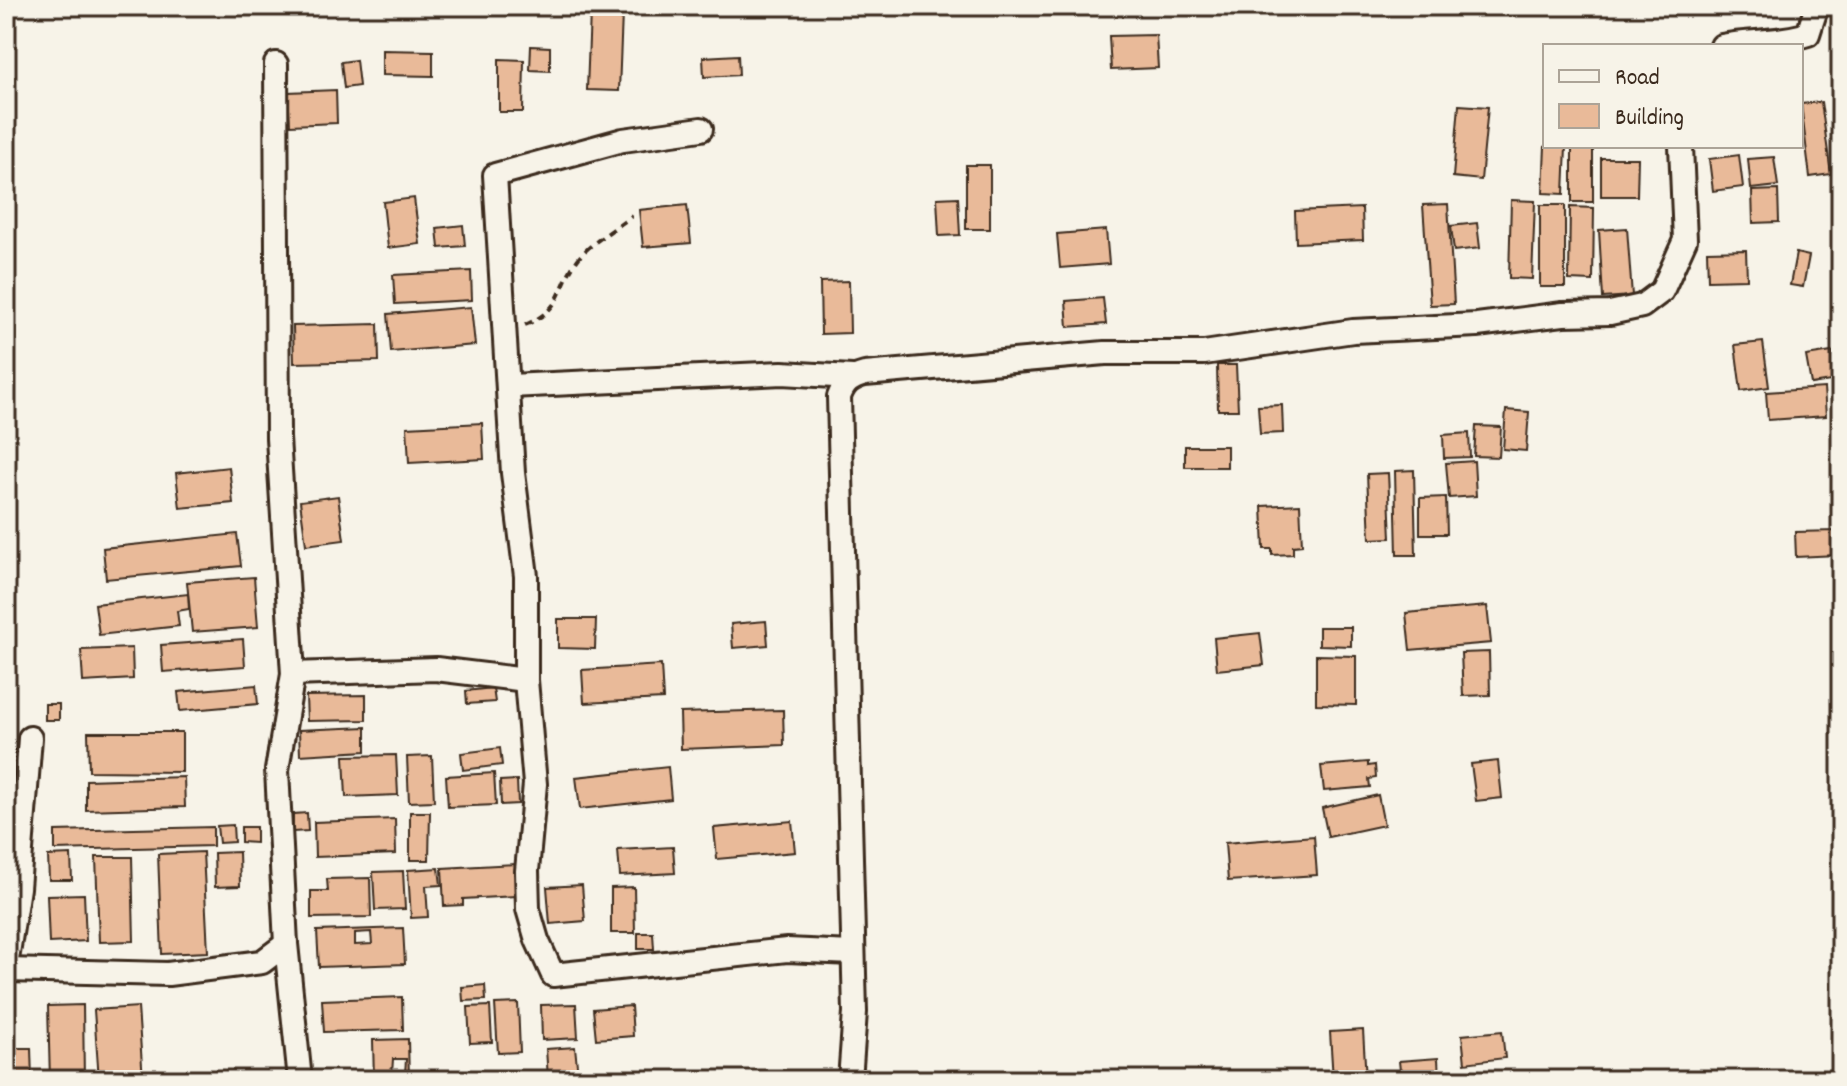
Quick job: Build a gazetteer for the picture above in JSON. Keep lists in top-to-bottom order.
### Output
{
  "legend": ["Road", "Building"]
}
